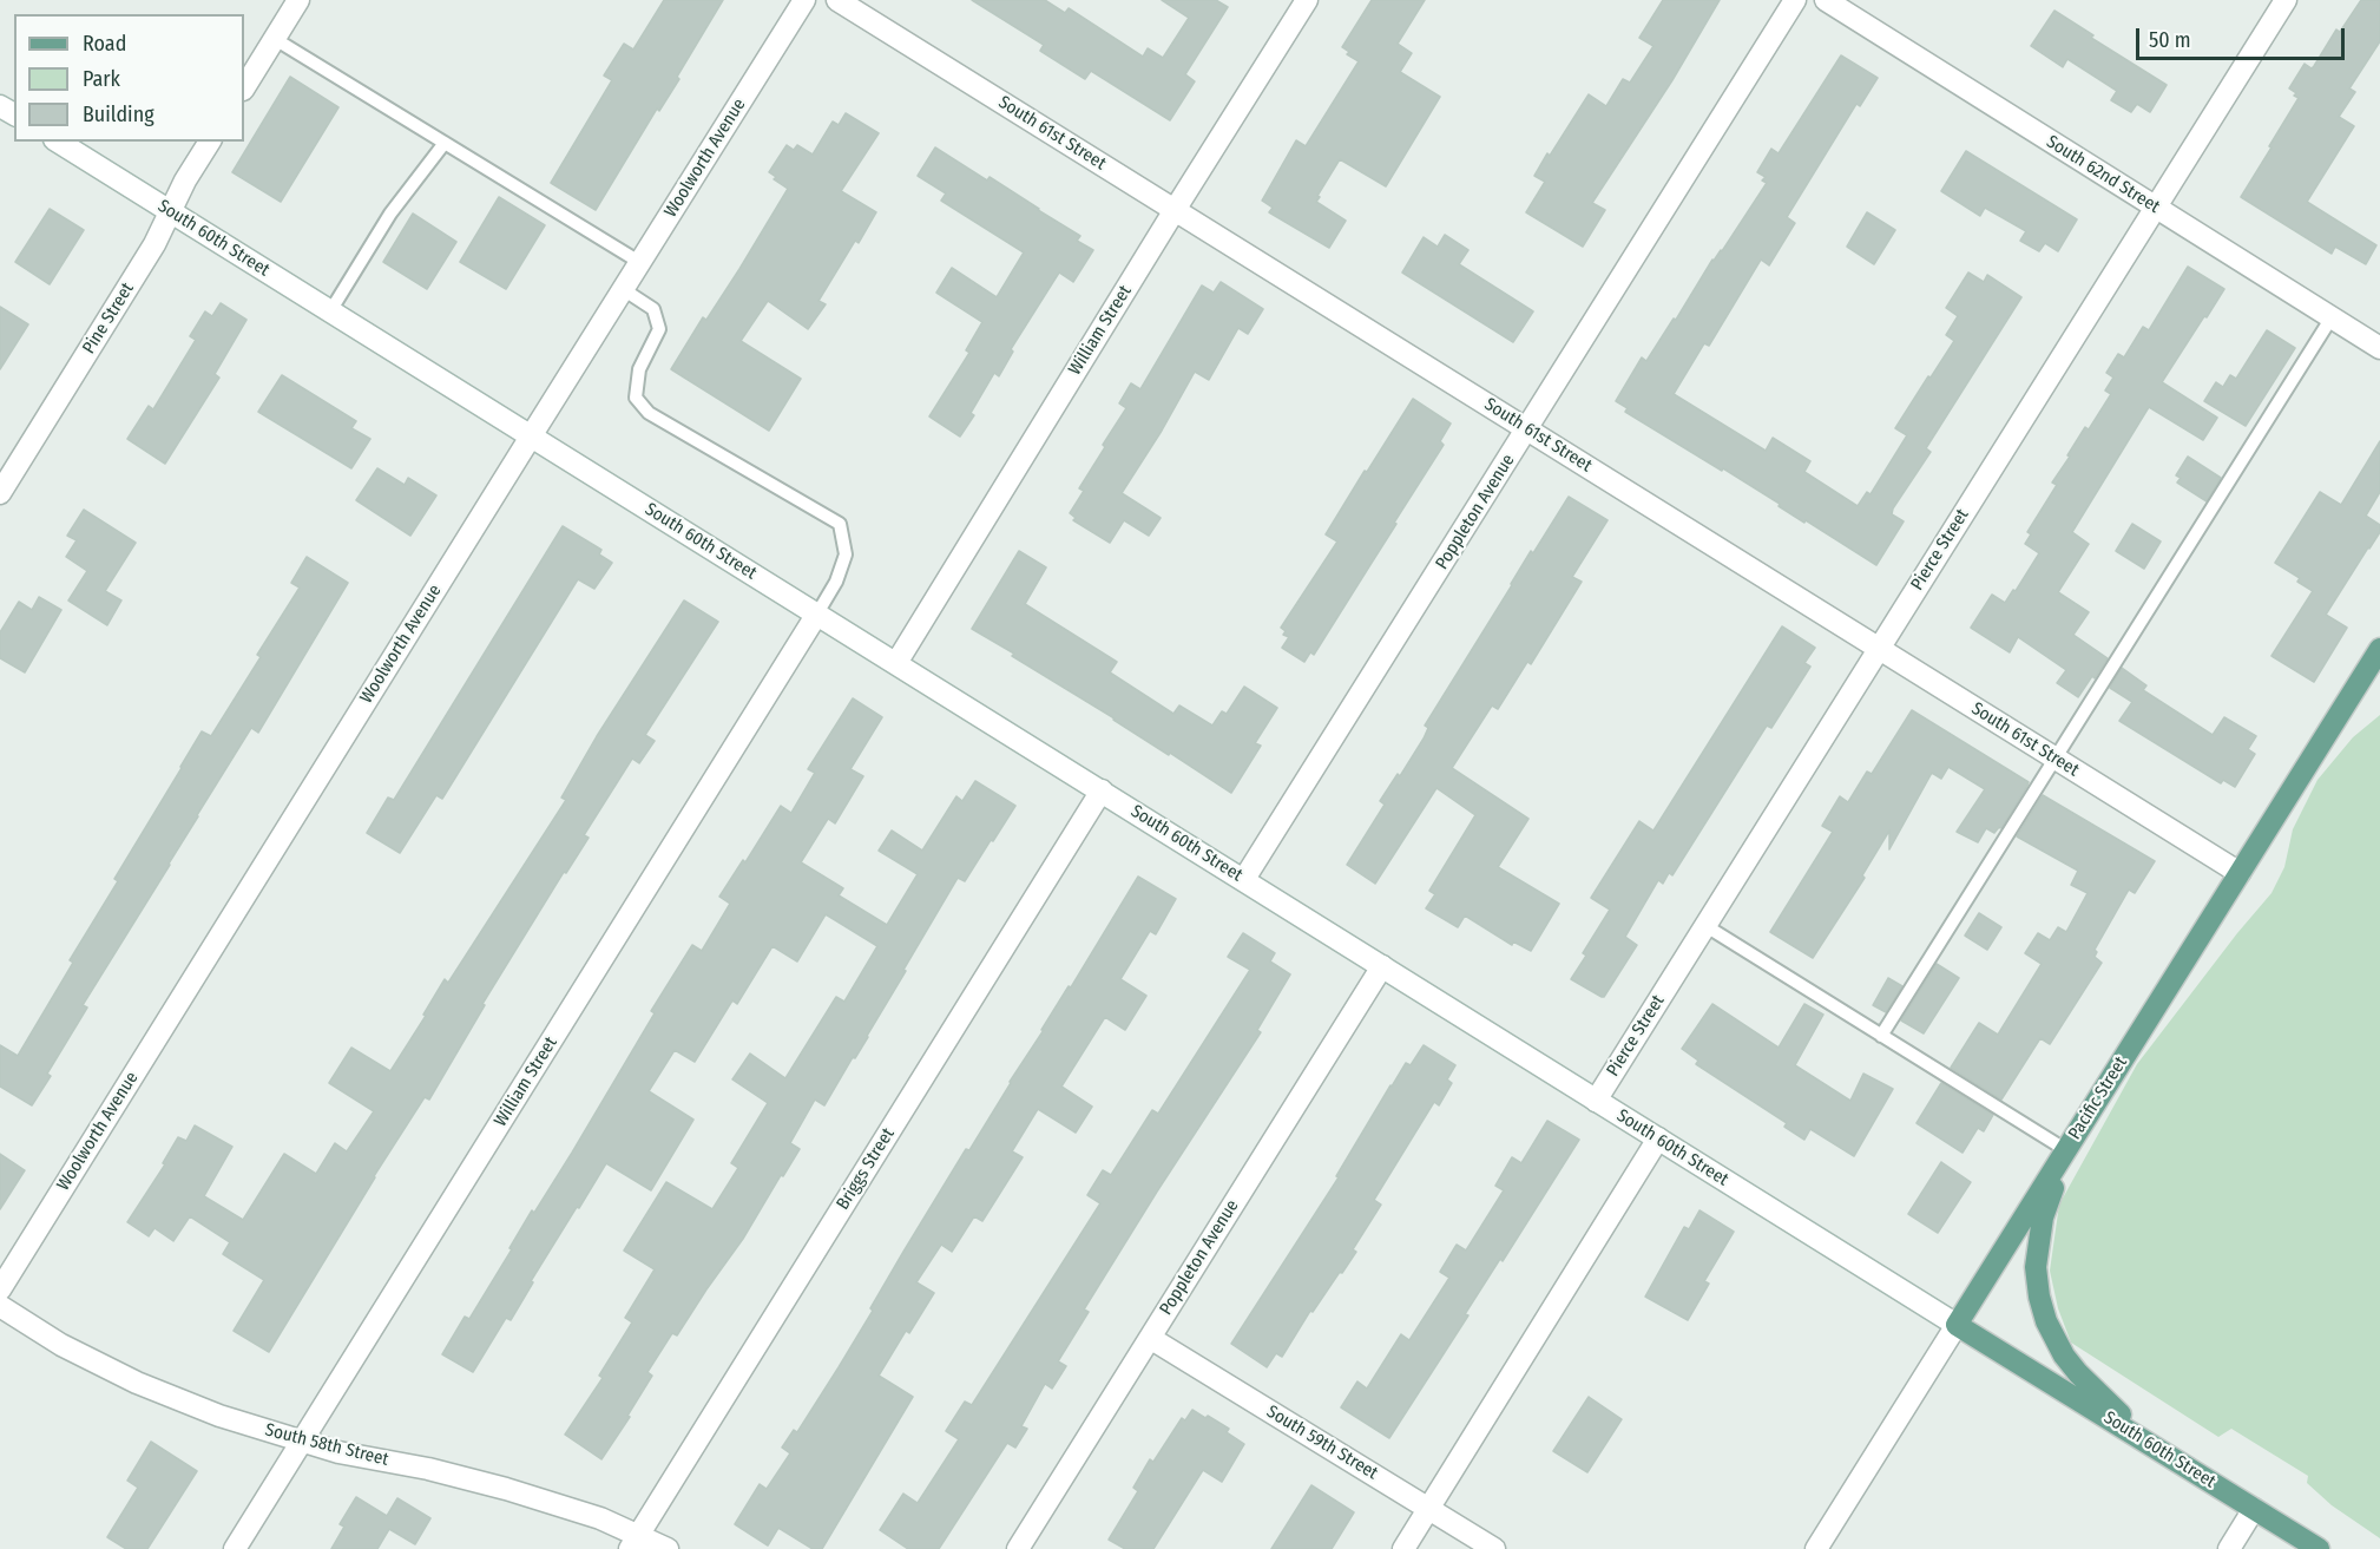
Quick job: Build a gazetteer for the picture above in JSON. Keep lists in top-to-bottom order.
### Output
{
  "streets": {
    "main road": ["South 60th Street", "Pacific Street"],
    "street": [
      "South 61st Street",
      "Woolworth Avenue",
      "South 62nd Street",
      "Pine Street",
      "William Street",
      "Poppleton Avenue",
      "Pierce Street",
      "Briggs Street",
      "South 59th Street",
      "South 58th Street"
    ]
  },
  "crossings": [
    ["South 61st Street", "William Street"],
    ["South 61st Street", "Poppleton Avenue"],
    ["South 61st Street", "Pierce Street"],
    ["South 61st Street", "Pacific Street"],
    ["Woolworth Avenue", "South 60th Street"],
    ["South 62nd Street", "Pierce Street"],
    ["South 60th Street", "Pine Street"],
    ["South 60th Street", "William Street"],
    ["South 60th Street", "Poppleton Avenue"],
    ["South 60th Street", "Pierce Street"],
    ["South 60th Street", "Pacific Street"],
    ["South 60th Street", "Briggs Street"],
    ["William Street", "South 58th Street"],
    ["Poppleton Avenue", "South 59th Street"],
    ["Briggs Street", "South 58th Street"]
  ],
  "legend": ["Road", "Park", "Building"],
  "scale_bar": "50 m"
}
